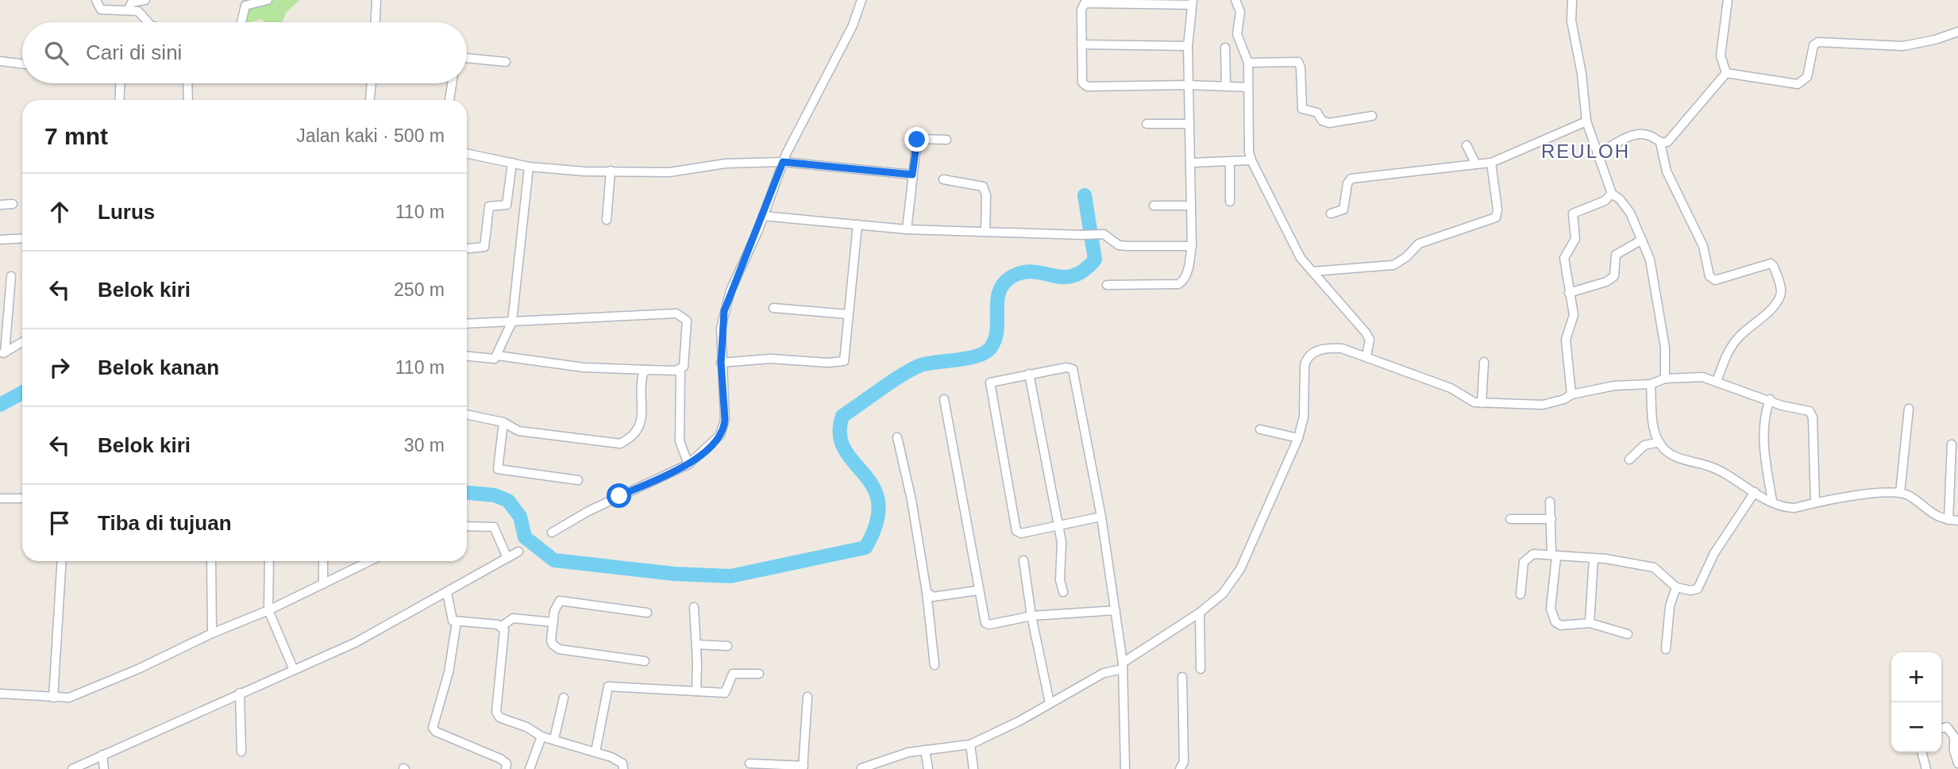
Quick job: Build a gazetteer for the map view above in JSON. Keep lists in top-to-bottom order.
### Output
{
  "districts": ["REULOH"],
  "page": {
    "search": "Cari di sini",
    "heading": ["7 mnt", "Jalan kaki · 500 m"],
    "list": [
      ["Lurus", "110 m"],
      ["Belok kiri", "250 m"],
      ["Belok kanan", "110 m"],
      ["Belok kiri", "30 m"],
      "Tiba di tujuan"
    ],
    "map_buttons": ["+", "−"]
  }
}
